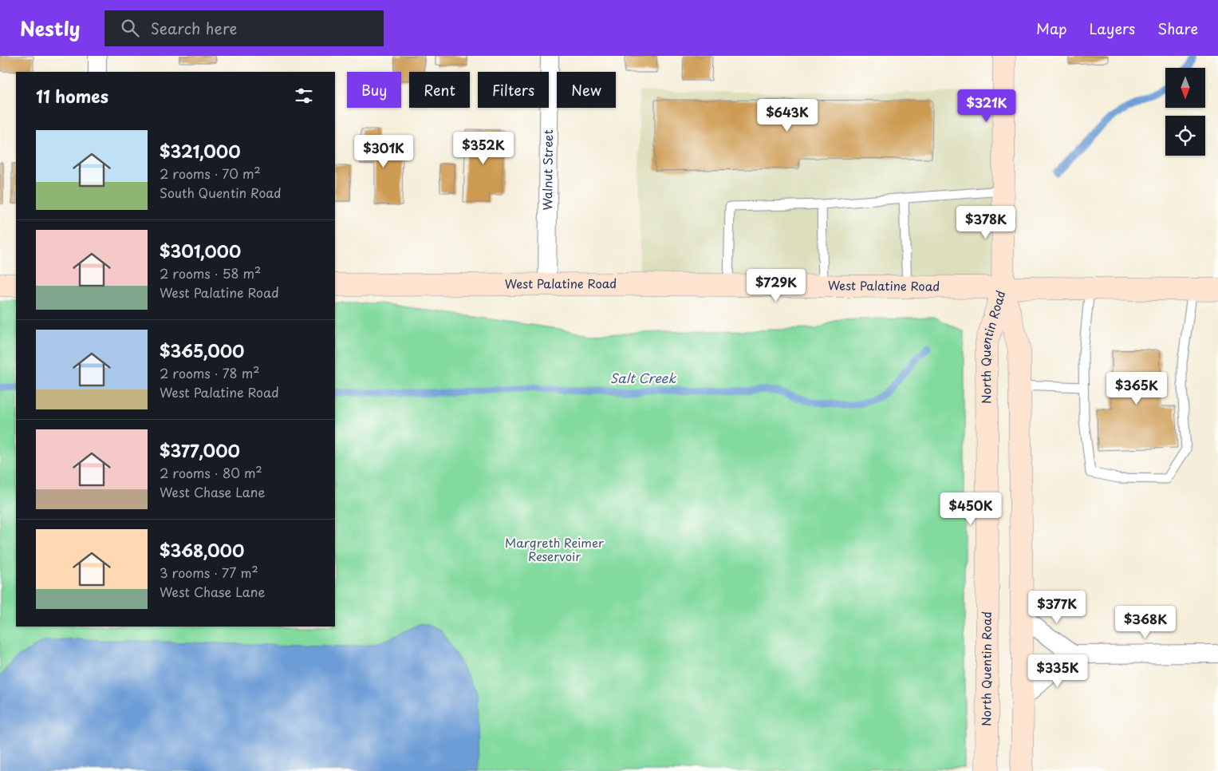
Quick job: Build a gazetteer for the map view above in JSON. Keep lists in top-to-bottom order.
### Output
{
  "streets": {
    "main road": ["West Palatine Road", "North Quentin Road"],
    "street": ["Walnut Street"]
  },
  "crossings": [
    ["Walnut Street", "West Palatine Road"],
    ["West Palatine Road", "North Quentin Road"]
  ],
  "water": ["Salt Creek"],
  "parks": ["Margreth Reimer Reservoir"],
  "north": "bottom",
  "page": {
    "header": "Nestly",
    "search": "Search here",
    "nav": ["Map", "Layers", "Share"],
    "chip": [
      "Buy",
      "Rent",
      "Filters",
      "New"
    ],
    "heading": "11 homes",
    "price": [
      "$321K",
      "$643K",
      "$352K",
      "$301K",
      "$378K",
      "$729K",
      "$365K",
      "$450K",
      "$377K",
      "$368K",
      "$335K"
    ],
    "list": [
      {
        "name": "$321,000",
        "note": "2 rooms · 70 m² · South Quentin Road"
      },
      {
        "name": "$301,000",
        "note": "2 rooms · 58 m² · West Palatine Road"
      },
      {
        "name": "$365,000",
        "note": "2 rooms · 78 m² · West Palatine Road"
      },
      {
        "name": "$377,000",
        "note": "2 rooms · 80 m² · West Chase Lane"
      },
      {
        "name": "$368,000",
        "note": "3 rooms · 77 m² · West Chase Lane"
      }
    ]
  }
}
